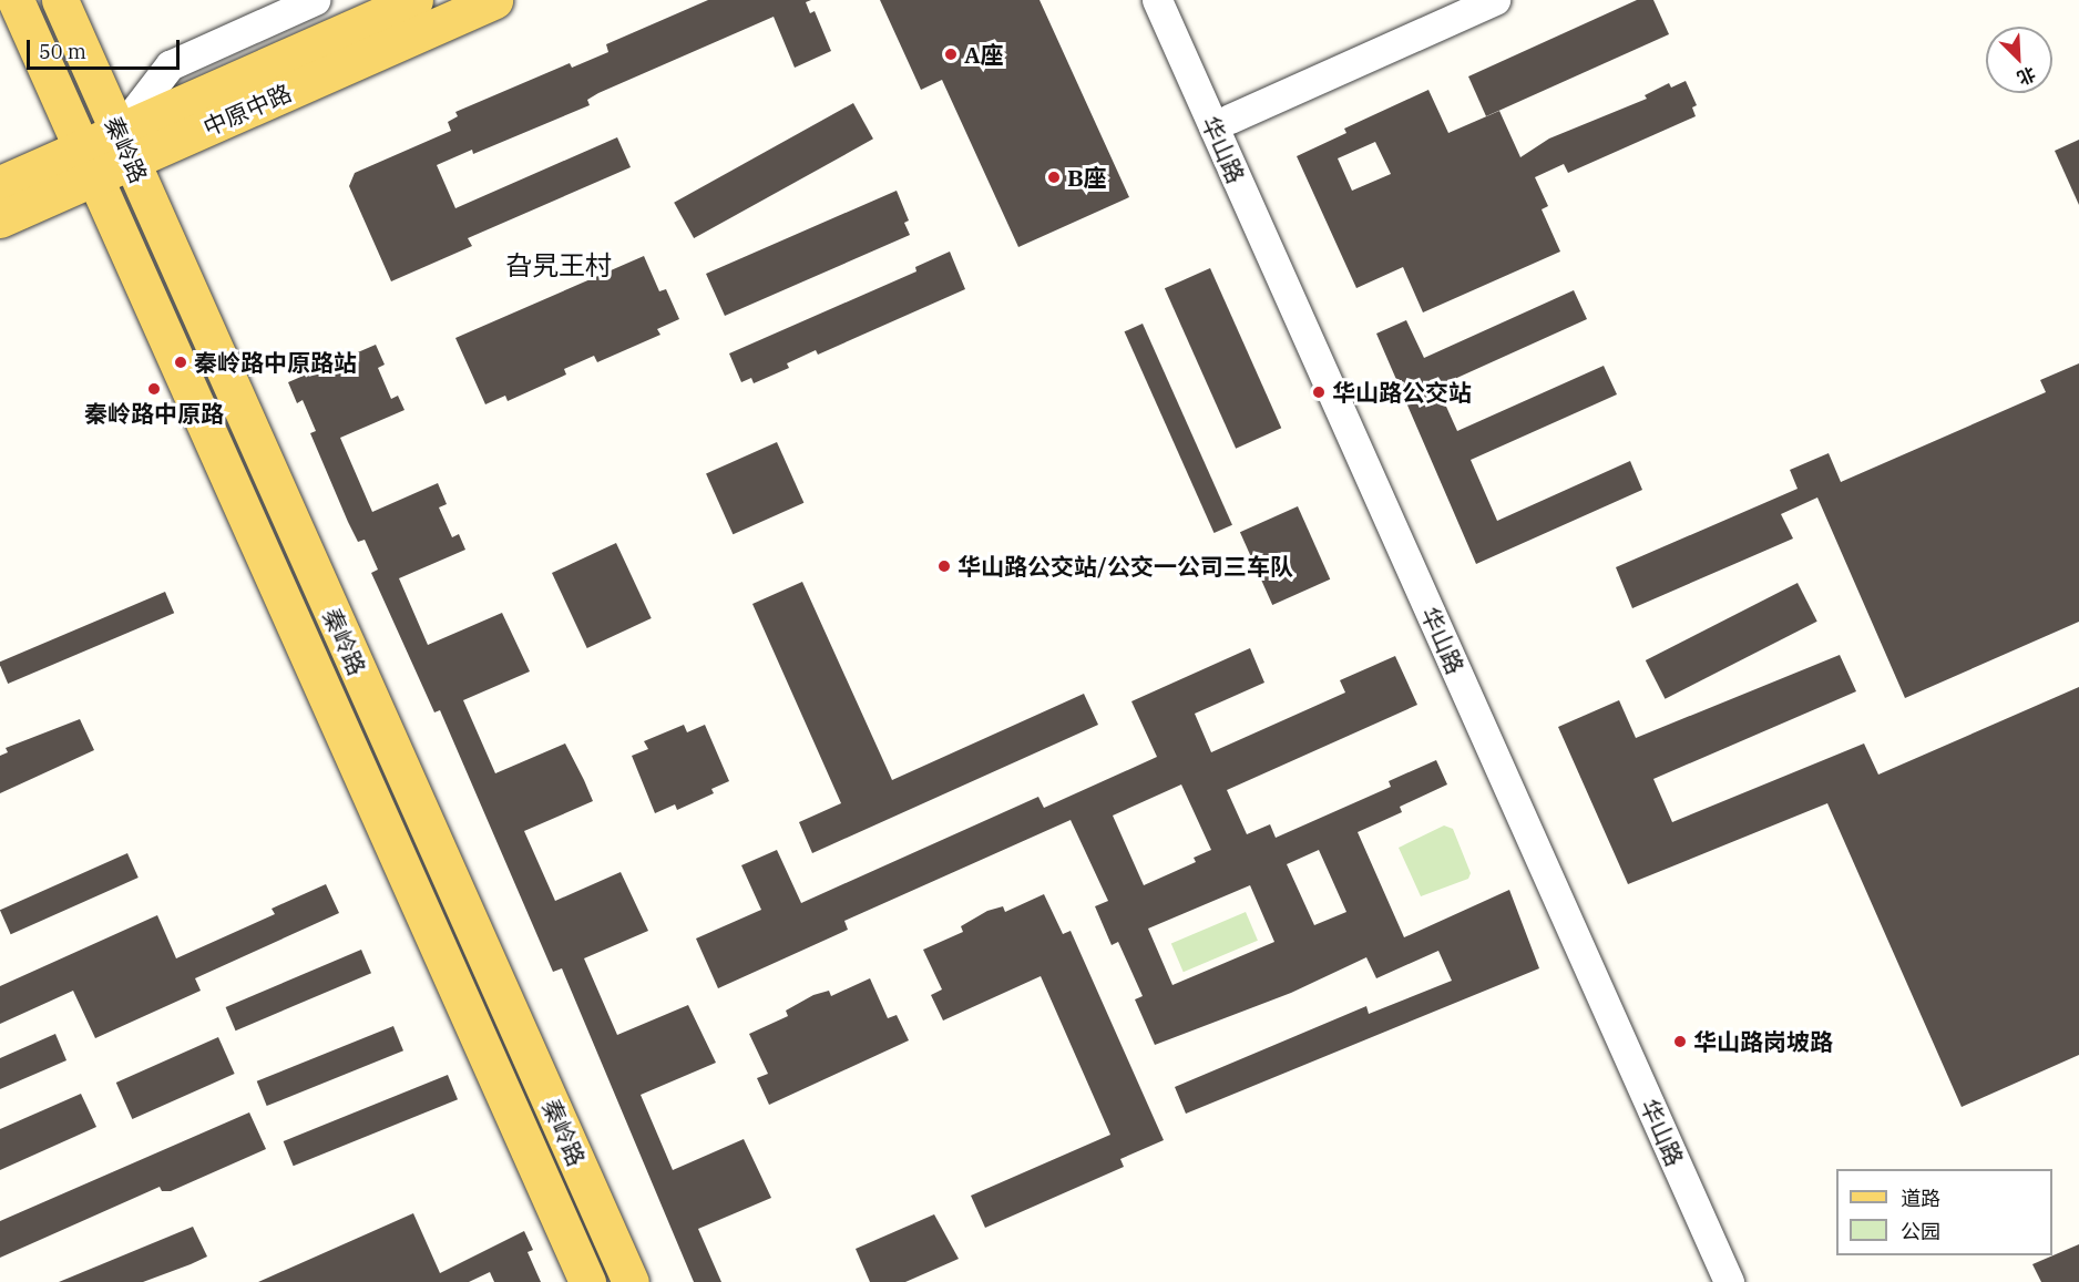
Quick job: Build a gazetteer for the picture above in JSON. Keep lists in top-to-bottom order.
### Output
{
  "streets": {
    "main road": ["中原中路", "秦岭路"],
    "street": ["华山路"]
  },
  "crossings": [
    ["中原中路", "秦岭路"]
  ],
  "districts": ["旮旯王村"],
  "places": [
    "A座",
    "B座",
    "秦岭路中原路站",
    "秦岭路中原路",
    "华山路公交站",
    "华山路公交站/公交一公司三车队",
    "华山路岗坡路"
  ],
  "legend": ["道路", "公园"],
  "scale_bar": "50 m",
  "north": "bottom right"
}
